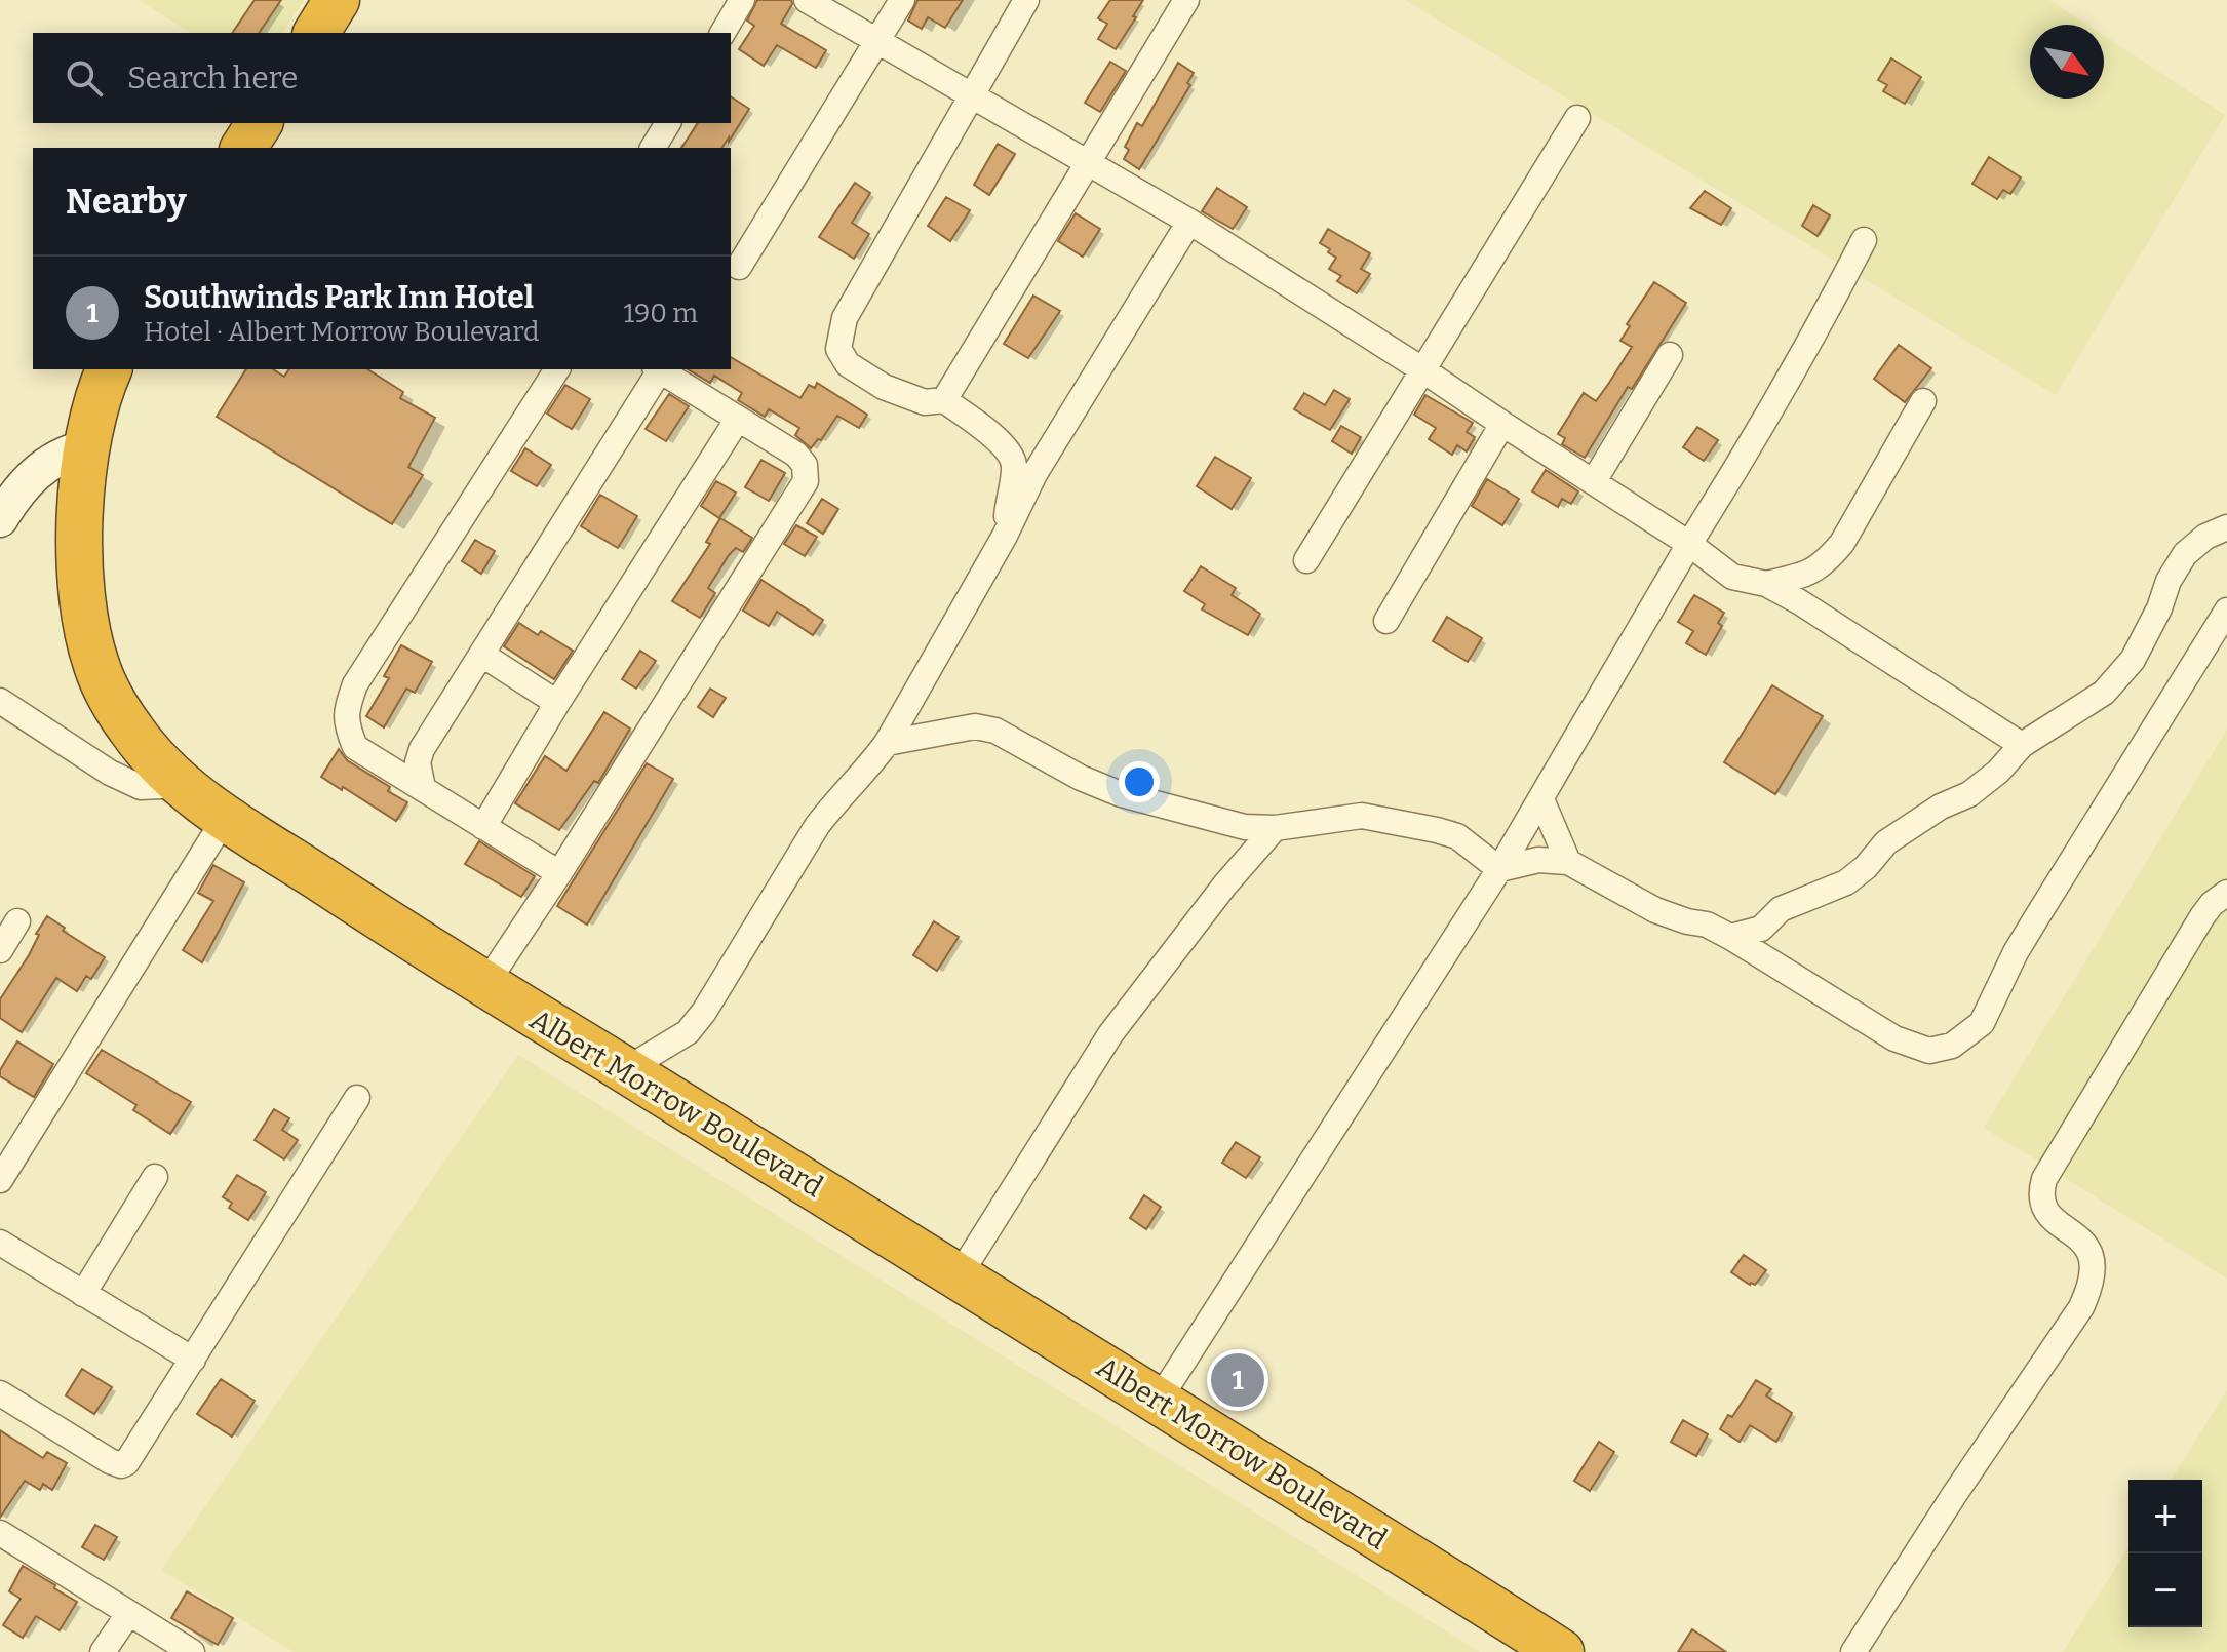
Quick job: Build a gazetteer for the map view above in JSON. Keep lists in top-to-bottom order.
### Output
{
  "streets": {
    "highway": ["Albert Morrow Boulevard"]
  },
  "north": "bottom right",
  "page": {
    "search": "Search here",
    "heading": "Nearby",
    "list": [
      {
        "mark": "1",
        "name": "Southwinds Park Inn Hotel",
        "note": "Hotel · Albert Morrow Boulevard",
        "value": "190 m"
      }
    ],
    "pins": "1",
    "map_buttons": ["+", "−"]
  }
}
